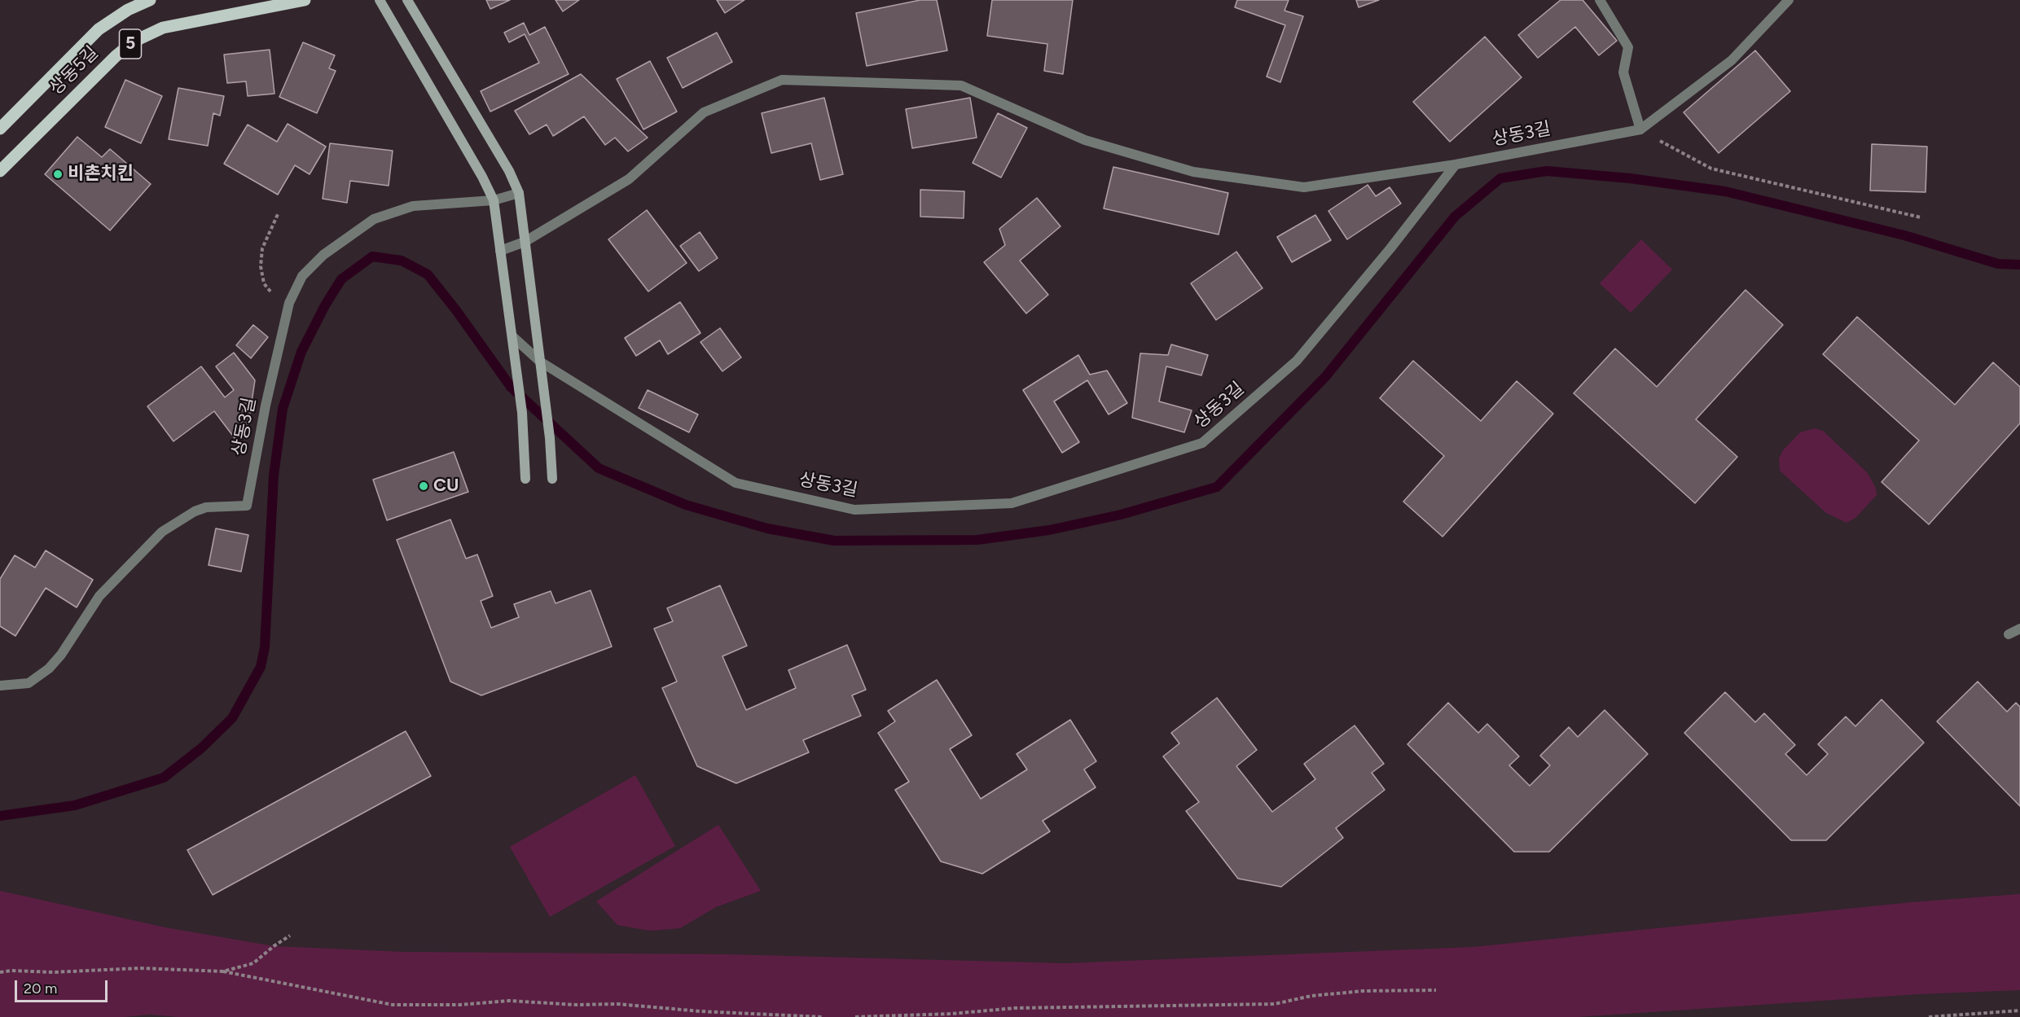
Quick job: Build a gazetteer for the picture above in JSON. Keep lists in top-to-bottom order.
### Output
{
  "streets": {
    "main road": ["5", "상동5길"],
    "street": ["상동3길"]
  },
  "places": ["비촌치킨", "CU"],
  "scale_bar": "20 m"
}
